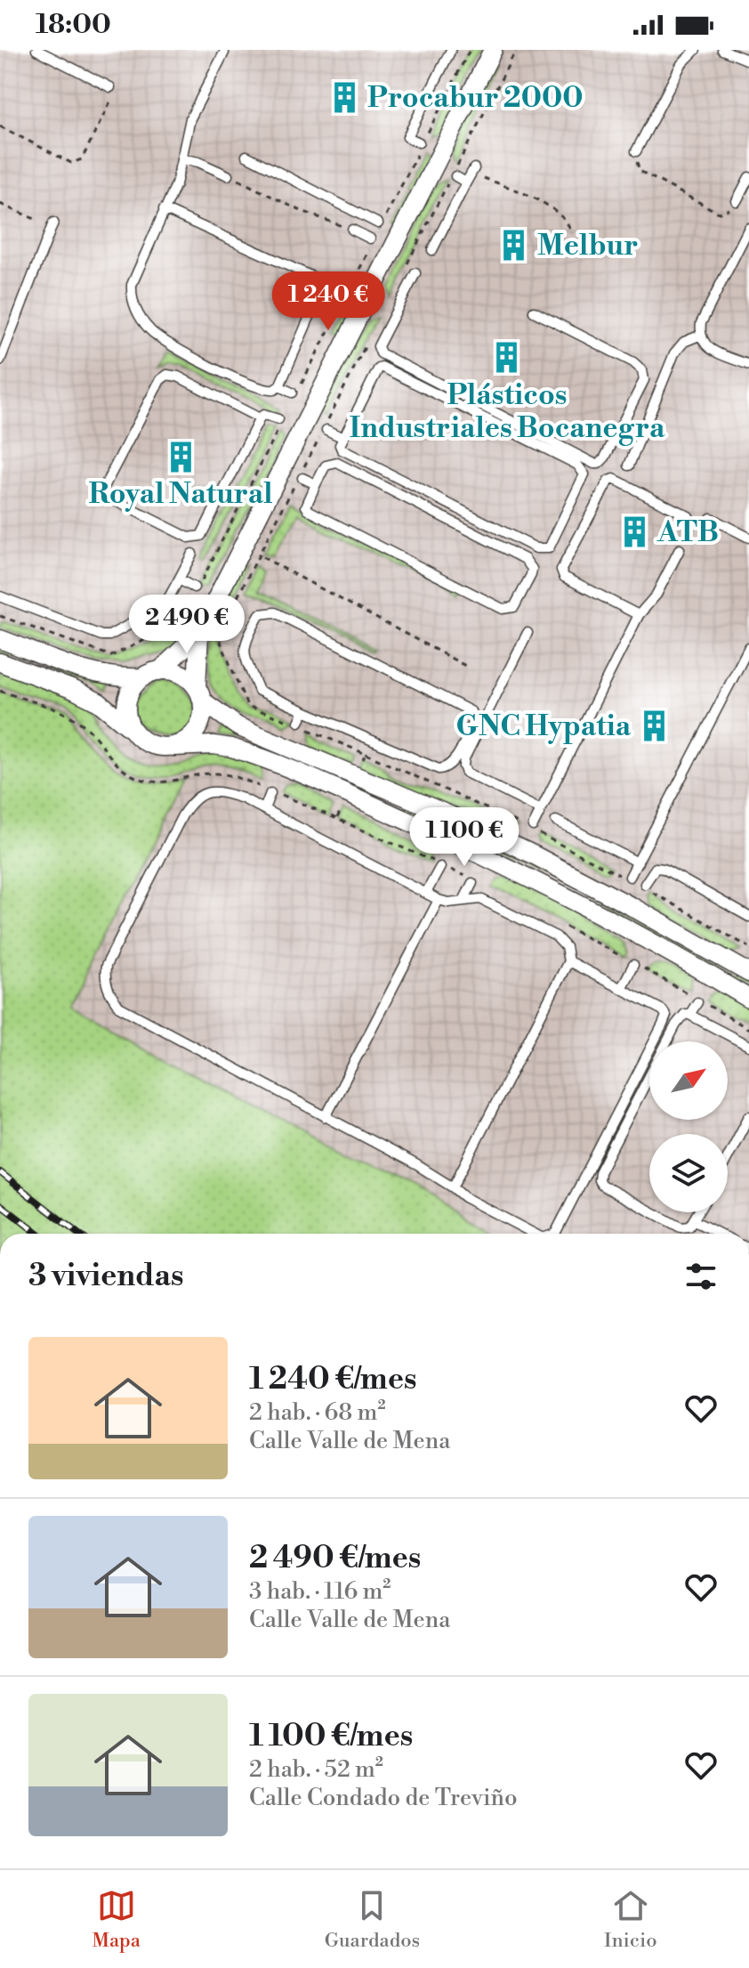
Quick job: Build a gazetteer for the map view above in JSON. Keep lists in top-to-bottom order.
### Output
{
  "places": {
    "building": [
      "Procabur 2000",
      "Melbur",
      "Plásticos Industriales Bocanegra",
      "Royal Natural",
      "ATB",
      "GNC Hypatia"
    ]
  },
  "north": "top right",
  "page": {
    "status": "18:00",
    "price": ["1 240 €", "2 490 €", "1 100 €"],
    "heading": "3 viviendas",
    "list": [
      {
        "name": "1 240 €/mes",
        "note": "2 hab. · 68 m² · Calle Valle de Mena"
      },
      {
        "name": "2 490 €/mes",
        "note": "3 hab. · 116 m² · Calle Valle de Mena"
      },
      {
        "name": "1 100 €/mes",
        "note": "2 hab. · 52 m² · Calle Condado de Treviño"
      }
    ],
    "tabs": ["Mapa", "Guardados", "Inicio"]
  }
}
